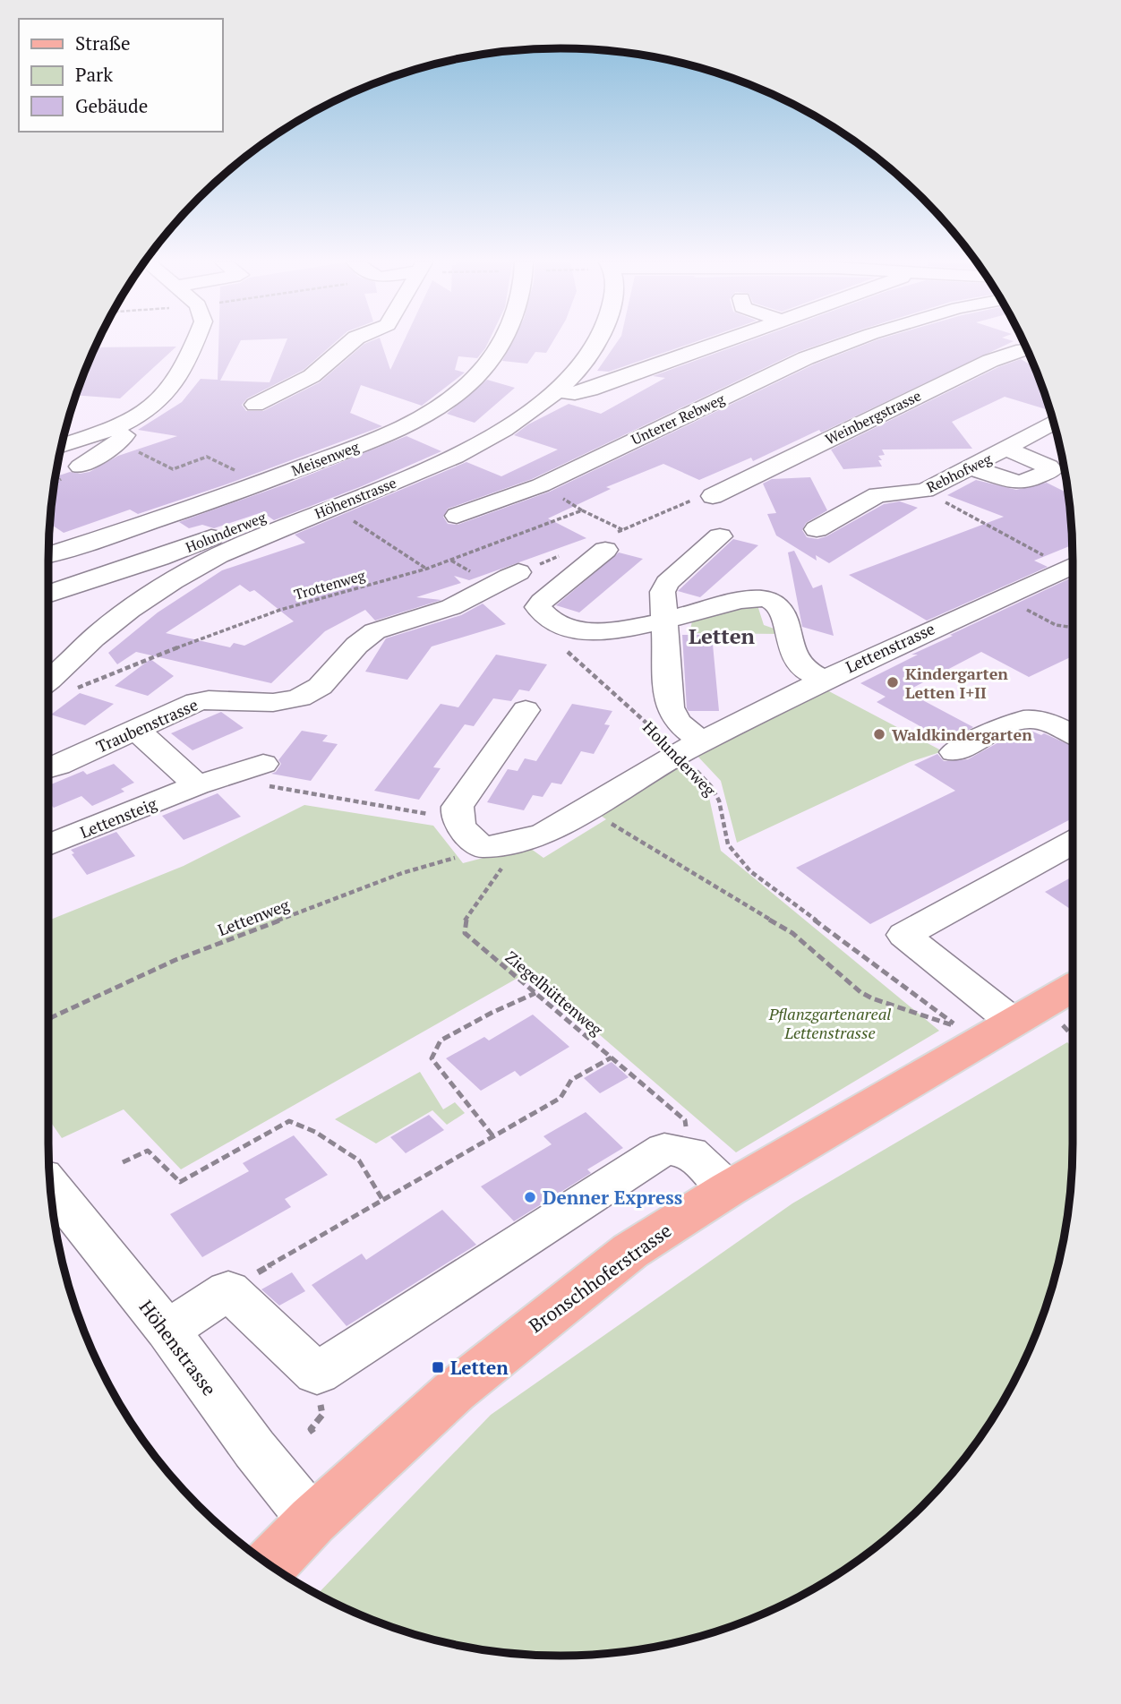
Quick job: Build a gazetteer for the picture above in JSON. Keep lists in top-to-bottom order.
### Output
{
  "streets": {
    "main road": ["Bronschhoferstrasse"],
    "street": [
      "Weinbergstrasse",
      "Unterer Rebweg",
      "Meisenweg",
      "Rebhofweg",
      "Höhenstrasse",
      "Holunderweg",
      "Lettenstrasse",
      "Traubenstrasse",
      "Lettensteig"
    ],
    "path": ["Trottenweg", "Lettenweg", "Ziegelhüttenweg"]
  },
  "crossings": [
    ["Höhenstrasse", "Holunderweg"],
    ["Höhenstrasse", "Bronschhoferstrasse"],
    ["Holunderweg", "Lettenstrasse"],
    ["Lettenstrasse", "Lettenweg"],
    ["Lettenstrasse", "Ziegelhüttenweg"]
  ],
  "districts": ["Letten"],
  "parks": ["Pflanzgartenareal Lettenstrasse"],
  "places": {
    "other": ["Kindergarten Letten I+II", "Waldkindergarten", "Denner Express"],
    "transit": ["Letten"]
  },
  "legend": ["Straße", "Park", "Gebäude"]
}
